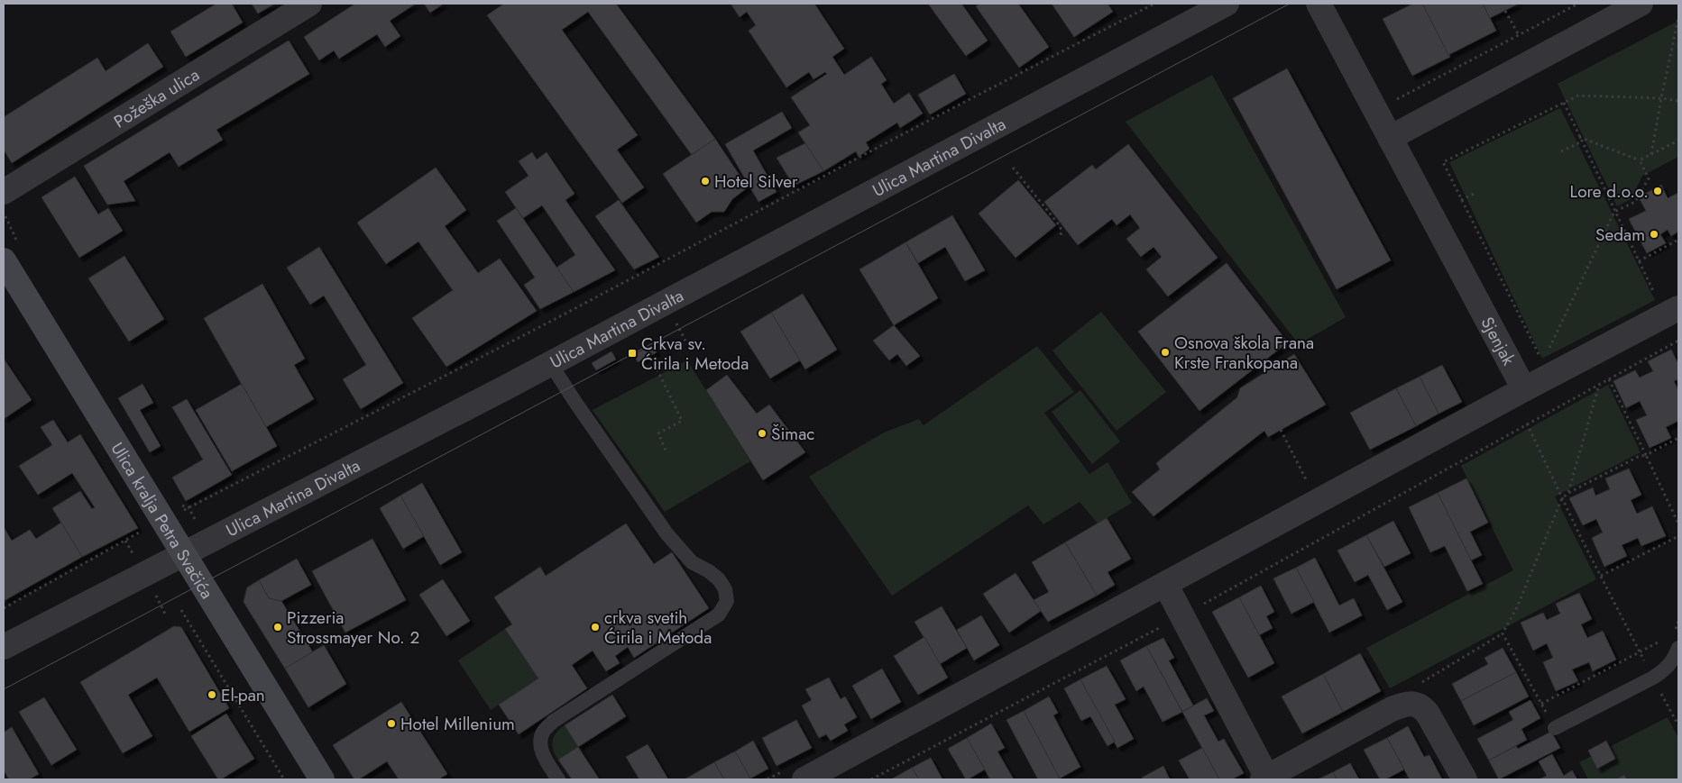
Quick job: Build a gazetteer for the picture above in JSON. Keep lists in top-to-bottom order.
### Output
{
  "streets": {
    "main road": ["Ulica kralja Petra Svačića"],
    "street": ["Požeška ulica", "Ulica Martina Divalta", "Sjenjak"]
  },
  "crossings": [
    ["Ulica Martina Divalta", "Ulica kralja Petra Svačića"]
  ],
  "places": {
    "other": [
      "Hotel Silver",
      "Lore d.o.o.",
      "Sedam",
      "Osnova škola Frana Krste Frankopana",
      "Šimac",
      "Pizzeria Strossmayer No. 2",
      "crkva svetih Ćirila i Metoda",
      "El-pan",
      "Hotel Millenium"
    ],
    "transit": ["Crkva sv. Ćirila i Metoda"]
  }
}
